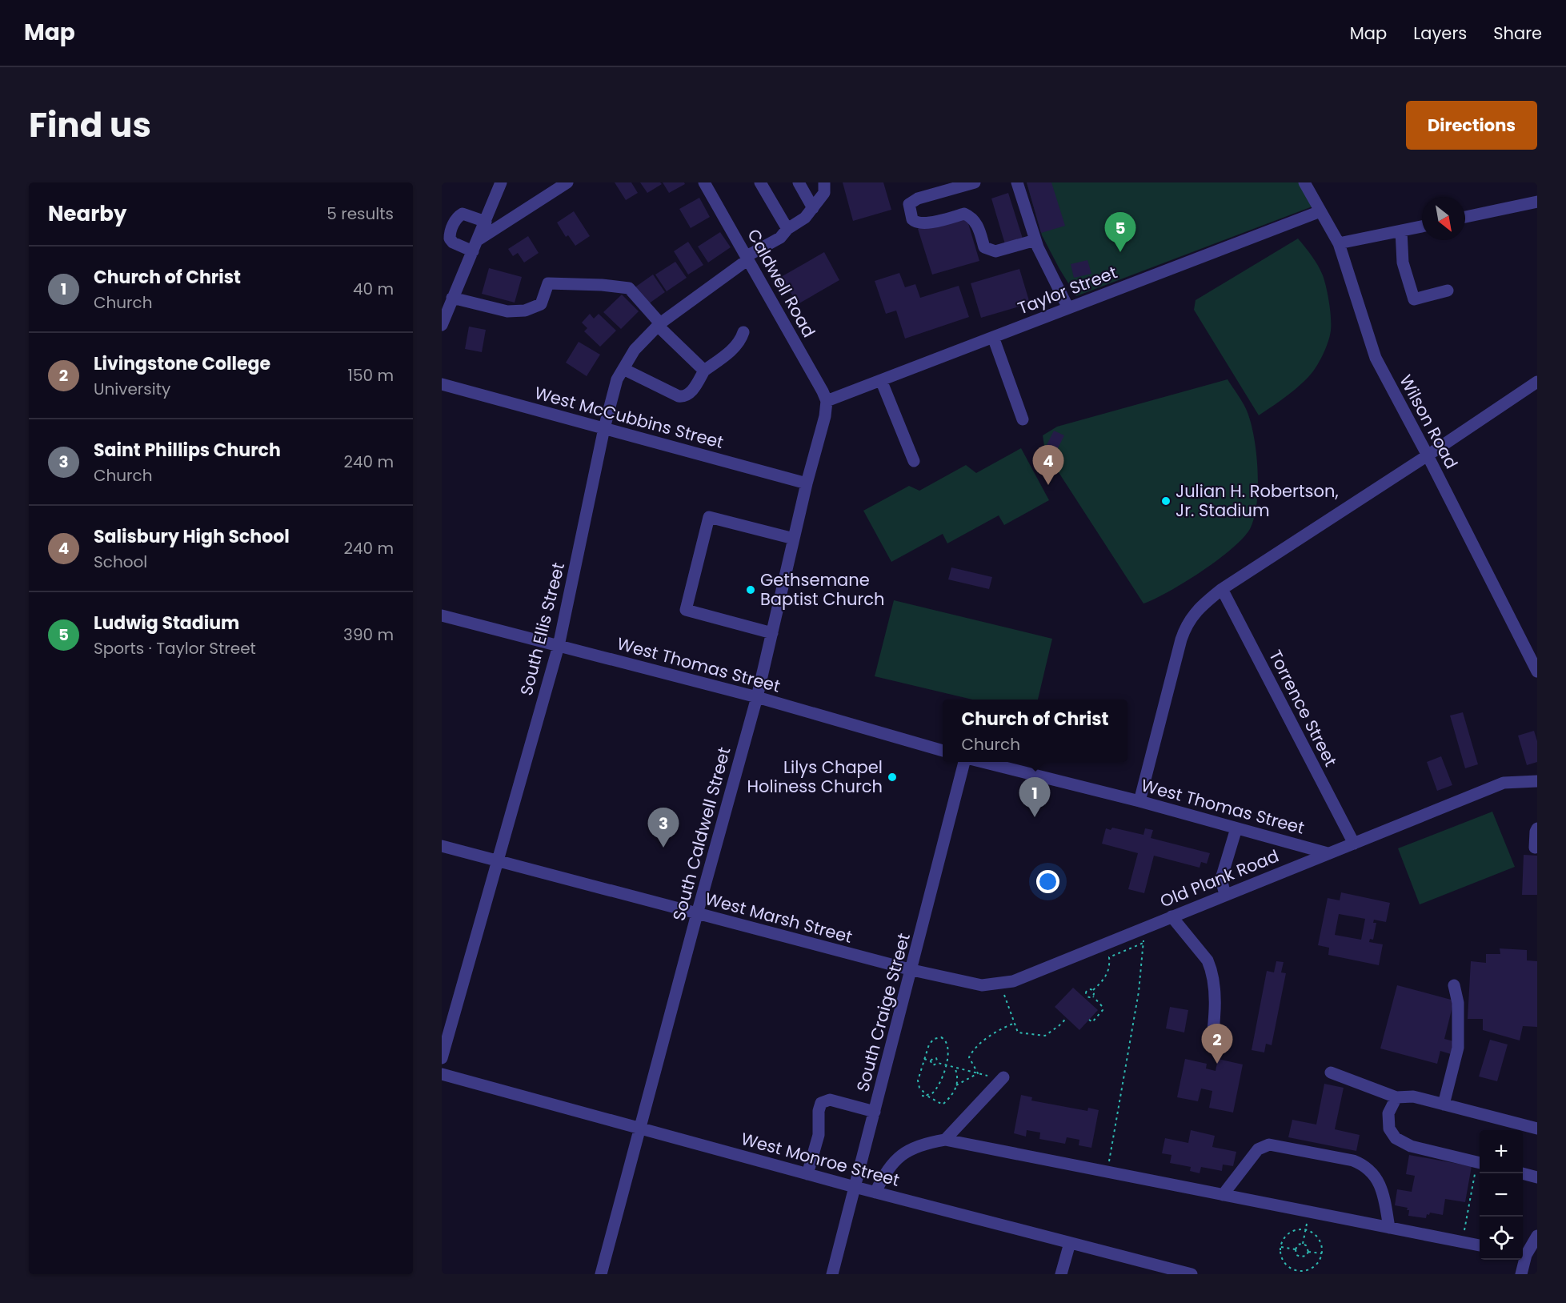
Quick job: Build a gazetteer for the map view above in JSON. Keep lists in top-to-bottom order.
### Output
{
  "streets": {
    "street": [
      "Caldwell Road",
      "Taylor Street",
      "West McCubbins Street",
      "Wilson Road",
      "South Ellis Street",
      "West Thomas Street",
      "Torrence Street",
      "South Caldwell Street",
      "Old Plank Road",
      "West Marsh Street",
      "South Craige Street",
      "West Monroe Street"
    ]
  },
  "crossings": [
    ["Caldwell Road", "Taylor Street"],
    ["Caldwell Road", "South Ellis Street"],
    ["Caldwell Road", "South Caldwell Street"],
    ["Taylor Street", "Wilson Road"],
    ["Taylor Street", "South Caldwell Street"],
    ["West McCubbins Street", "South Ellis Street"],
    ["West McCubbins Street", "South Caldwell Street"],
    ["South Ellis Street", "West Thomas Street"],
    ["South Ellis Street", "West Marsh Street"],
    ["West Thomas Street", "South Caldwell Street"],
    ["West Thomas Street", "Old Plank Road"],
    ["Torrence Street", "Old Plank Road"],
    ["South Caldwell Street", "West Marsh Street"],
    ["South Caldwell Street", "West Monroe Street"],
    ["Old Plank Road", "West Marsh Street"],
    ["Old Plank Road", "South Craige Street"],
    ["West Marsh Street", "South Craige Street"],
    ["South Craige Street", "West Monroe Street"]
  ],
  "places": ["Julian H. Robertson, Jr. Stadium", "Gethsemane Baptist Church", "Lilys Chapel Holiness Church"],
  "north": "bottom right",
  "page": {
    "header": "Map",
    "nav": ["Map", "Layers", "Share"],
    "title": "Find us",
    "buttons": "Directions",
    "heading": ["Nearby", "5 results"],
    "pins": [
      "5",
      "4",
      "1",
      "3",
      "2"
    ],
    "list": [
      {
        "mark": "1",
        "name": "Church of Christ",
        "note": "Church",
        "value": "40 m"
      },
      {
        "mark": "2",
        "name": "Livingstone College",
        "note": "University",
        "value": "150 m"
      },
      {
        "mark": "3",
        "name": "Saint Phillips Church",
        "note": "Church",
        "value": "240 m"
      },
      {
        "mark": "4",
        "name": "Salisbury High School",
        "note": "School",
        "value": "240 m"
      },
      {
        "mark": "5",
        "name": "Ludwig Stadium",
        "note": "Sports · Taylor Street",
        "value": "390 m"
      }
    ],
    "popup": ["Church of Christ", "Church"],
    "map_buttons": ["+", "−"]
  }
}
